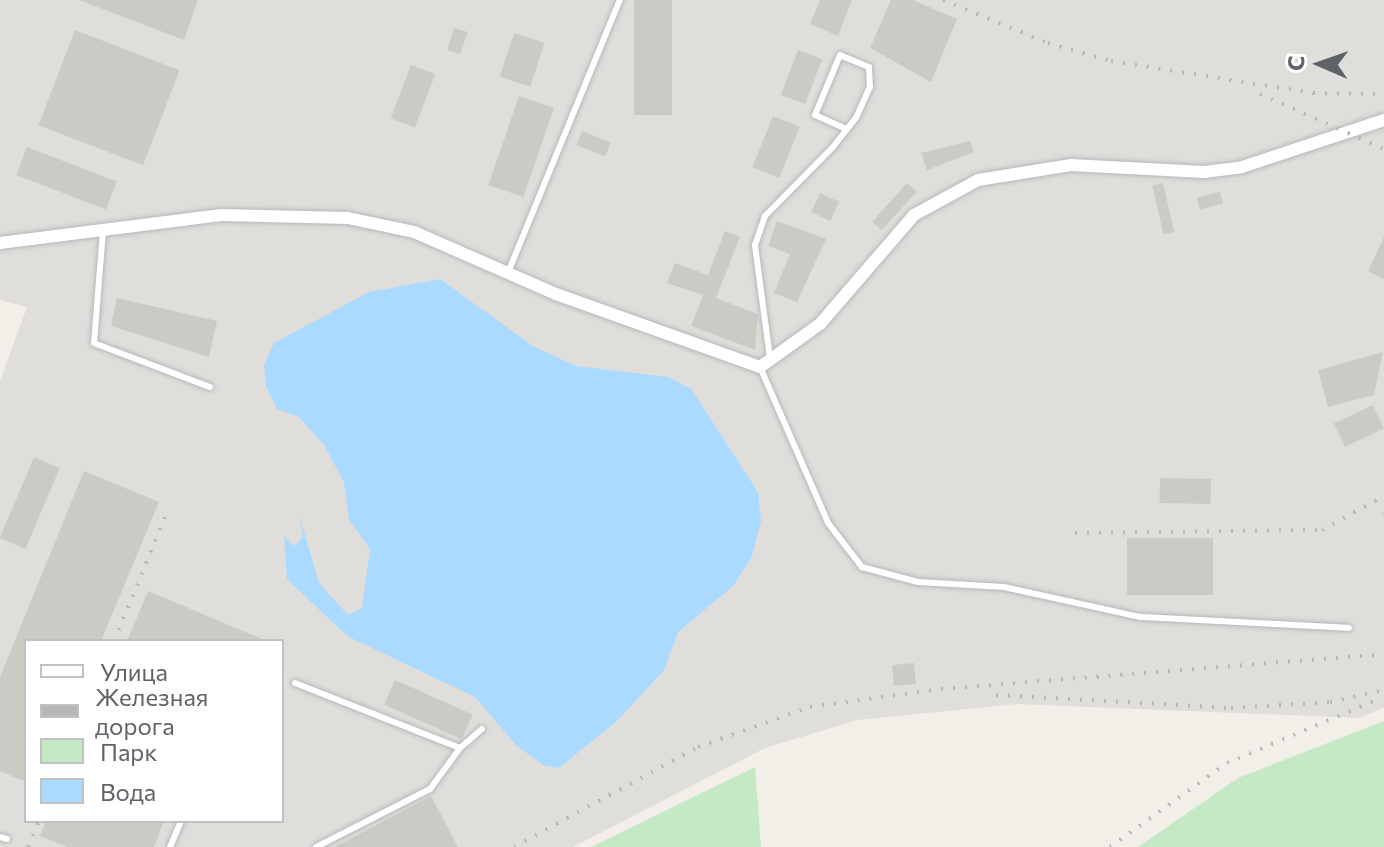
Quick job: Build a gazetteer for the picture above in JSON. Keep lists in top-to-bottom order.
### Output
{
  "legend": [
    "Улица",
    "Железная дорога",
    "Парк",
    "Вода"
  ],
  "north": "left"
}
